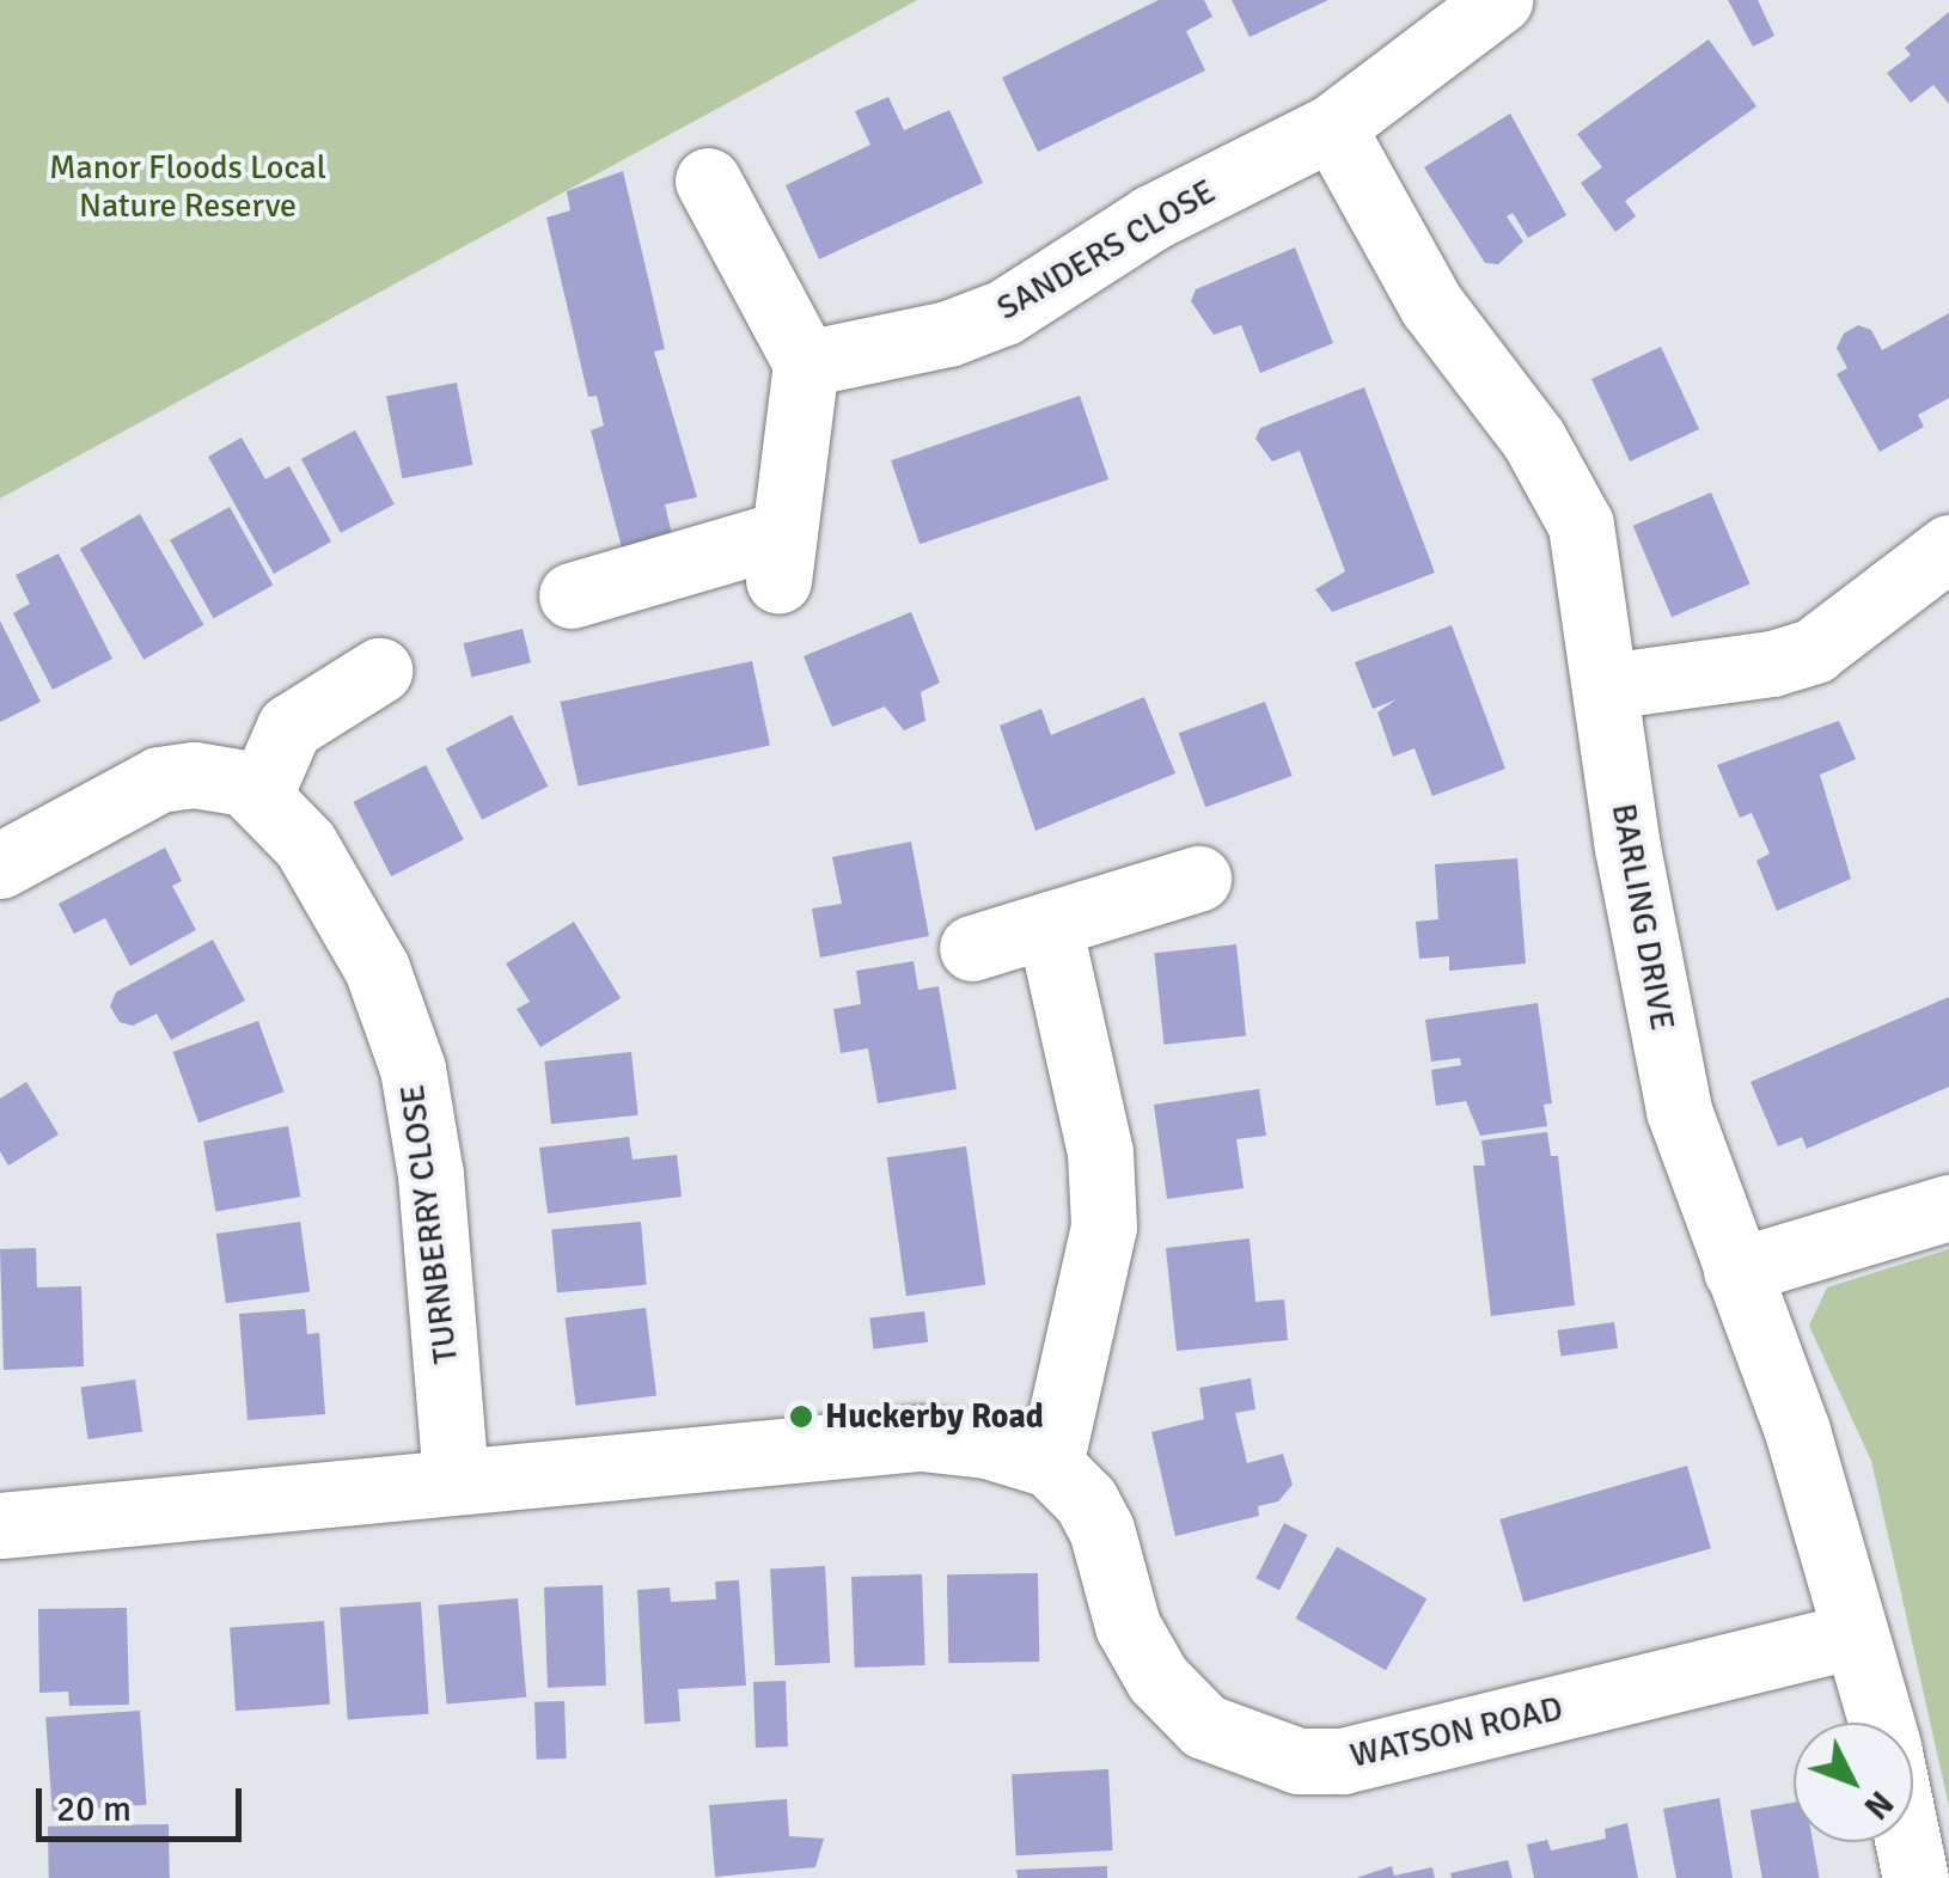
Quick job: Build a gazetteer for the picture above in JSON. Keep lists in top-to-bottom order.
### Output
{
  "streets": {
    "street": [
      "SANDERS CLOSE",
      "BARLING DRIVE",
      "TURNBERRY CLOSE",
      "WATSON ROAD"
    ]
  },
  "crossings": [
    ["SANDERS CLOSE", "BARLING DRIVE"],
    ["BARLING DRIVE", "WATSON ROAD"]
  ],
  "parks": ["Manor Floods Local Nature Reserve"],
  "places": ["Huckerby Road"],
  "scale_bar": "20 m",
  "north": "bottom right"
}
